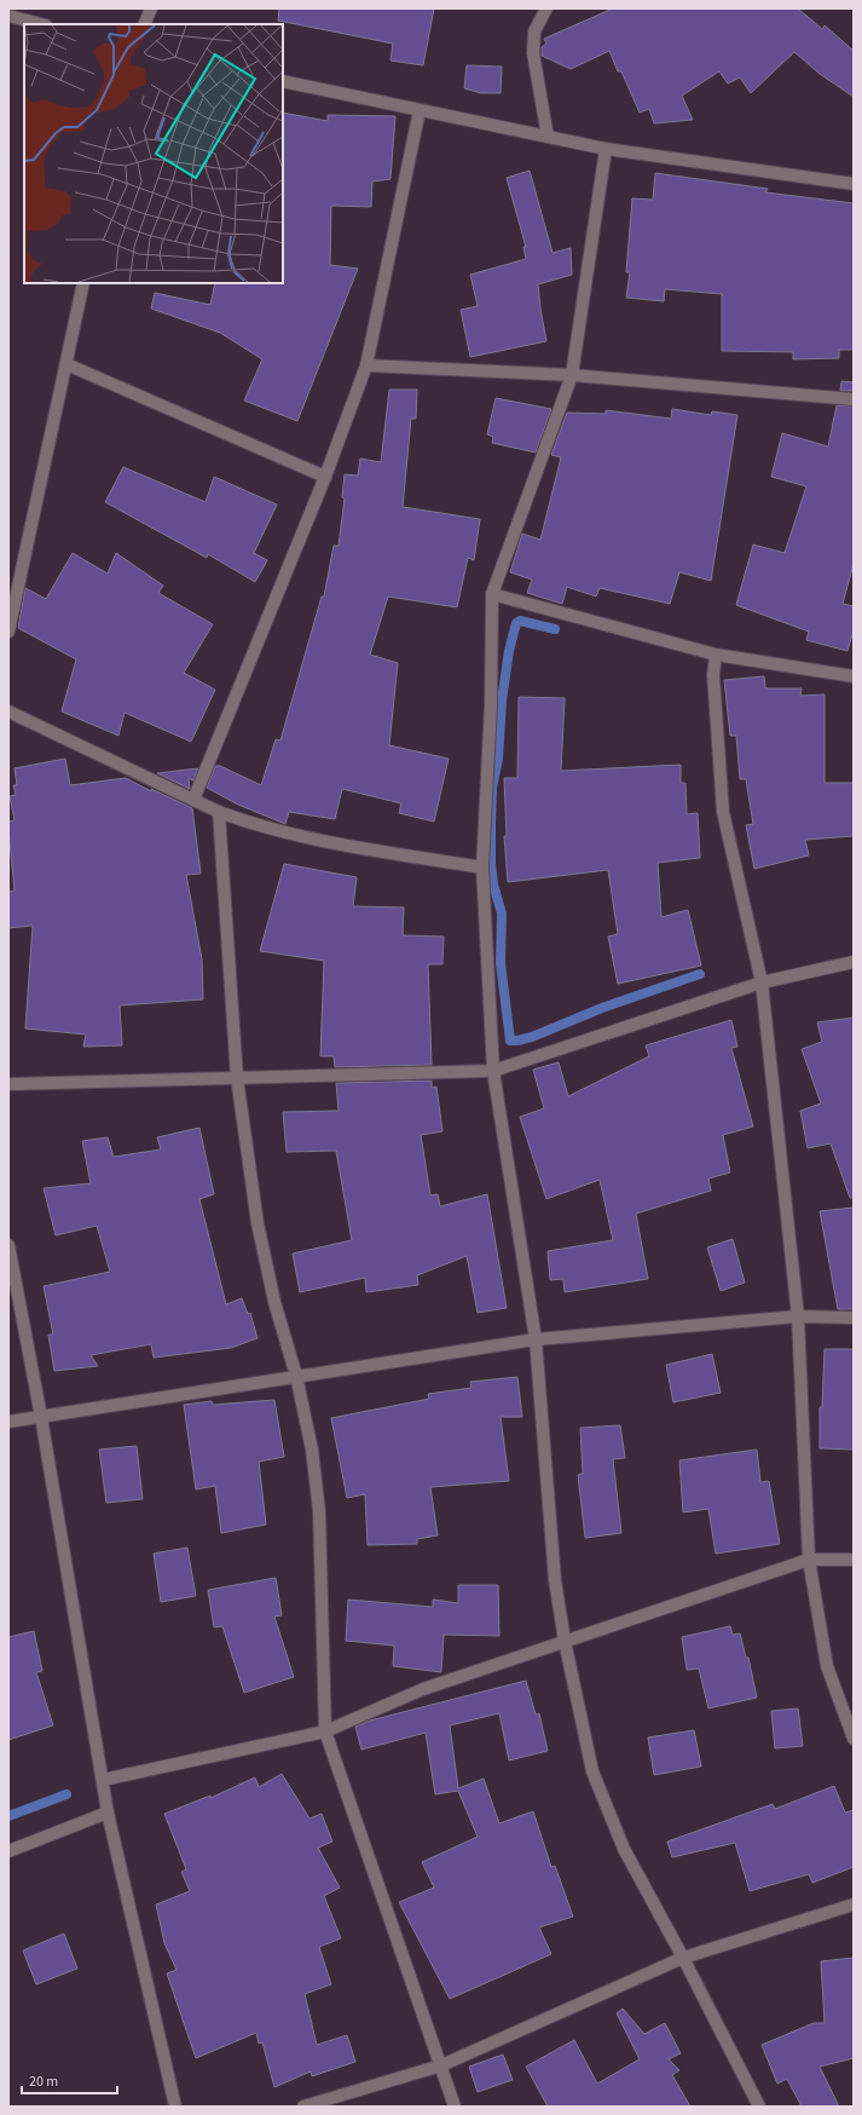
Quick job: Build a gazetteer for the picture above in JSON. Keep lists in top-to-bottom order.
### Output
{
  "scale_bar": "20 m"
}
